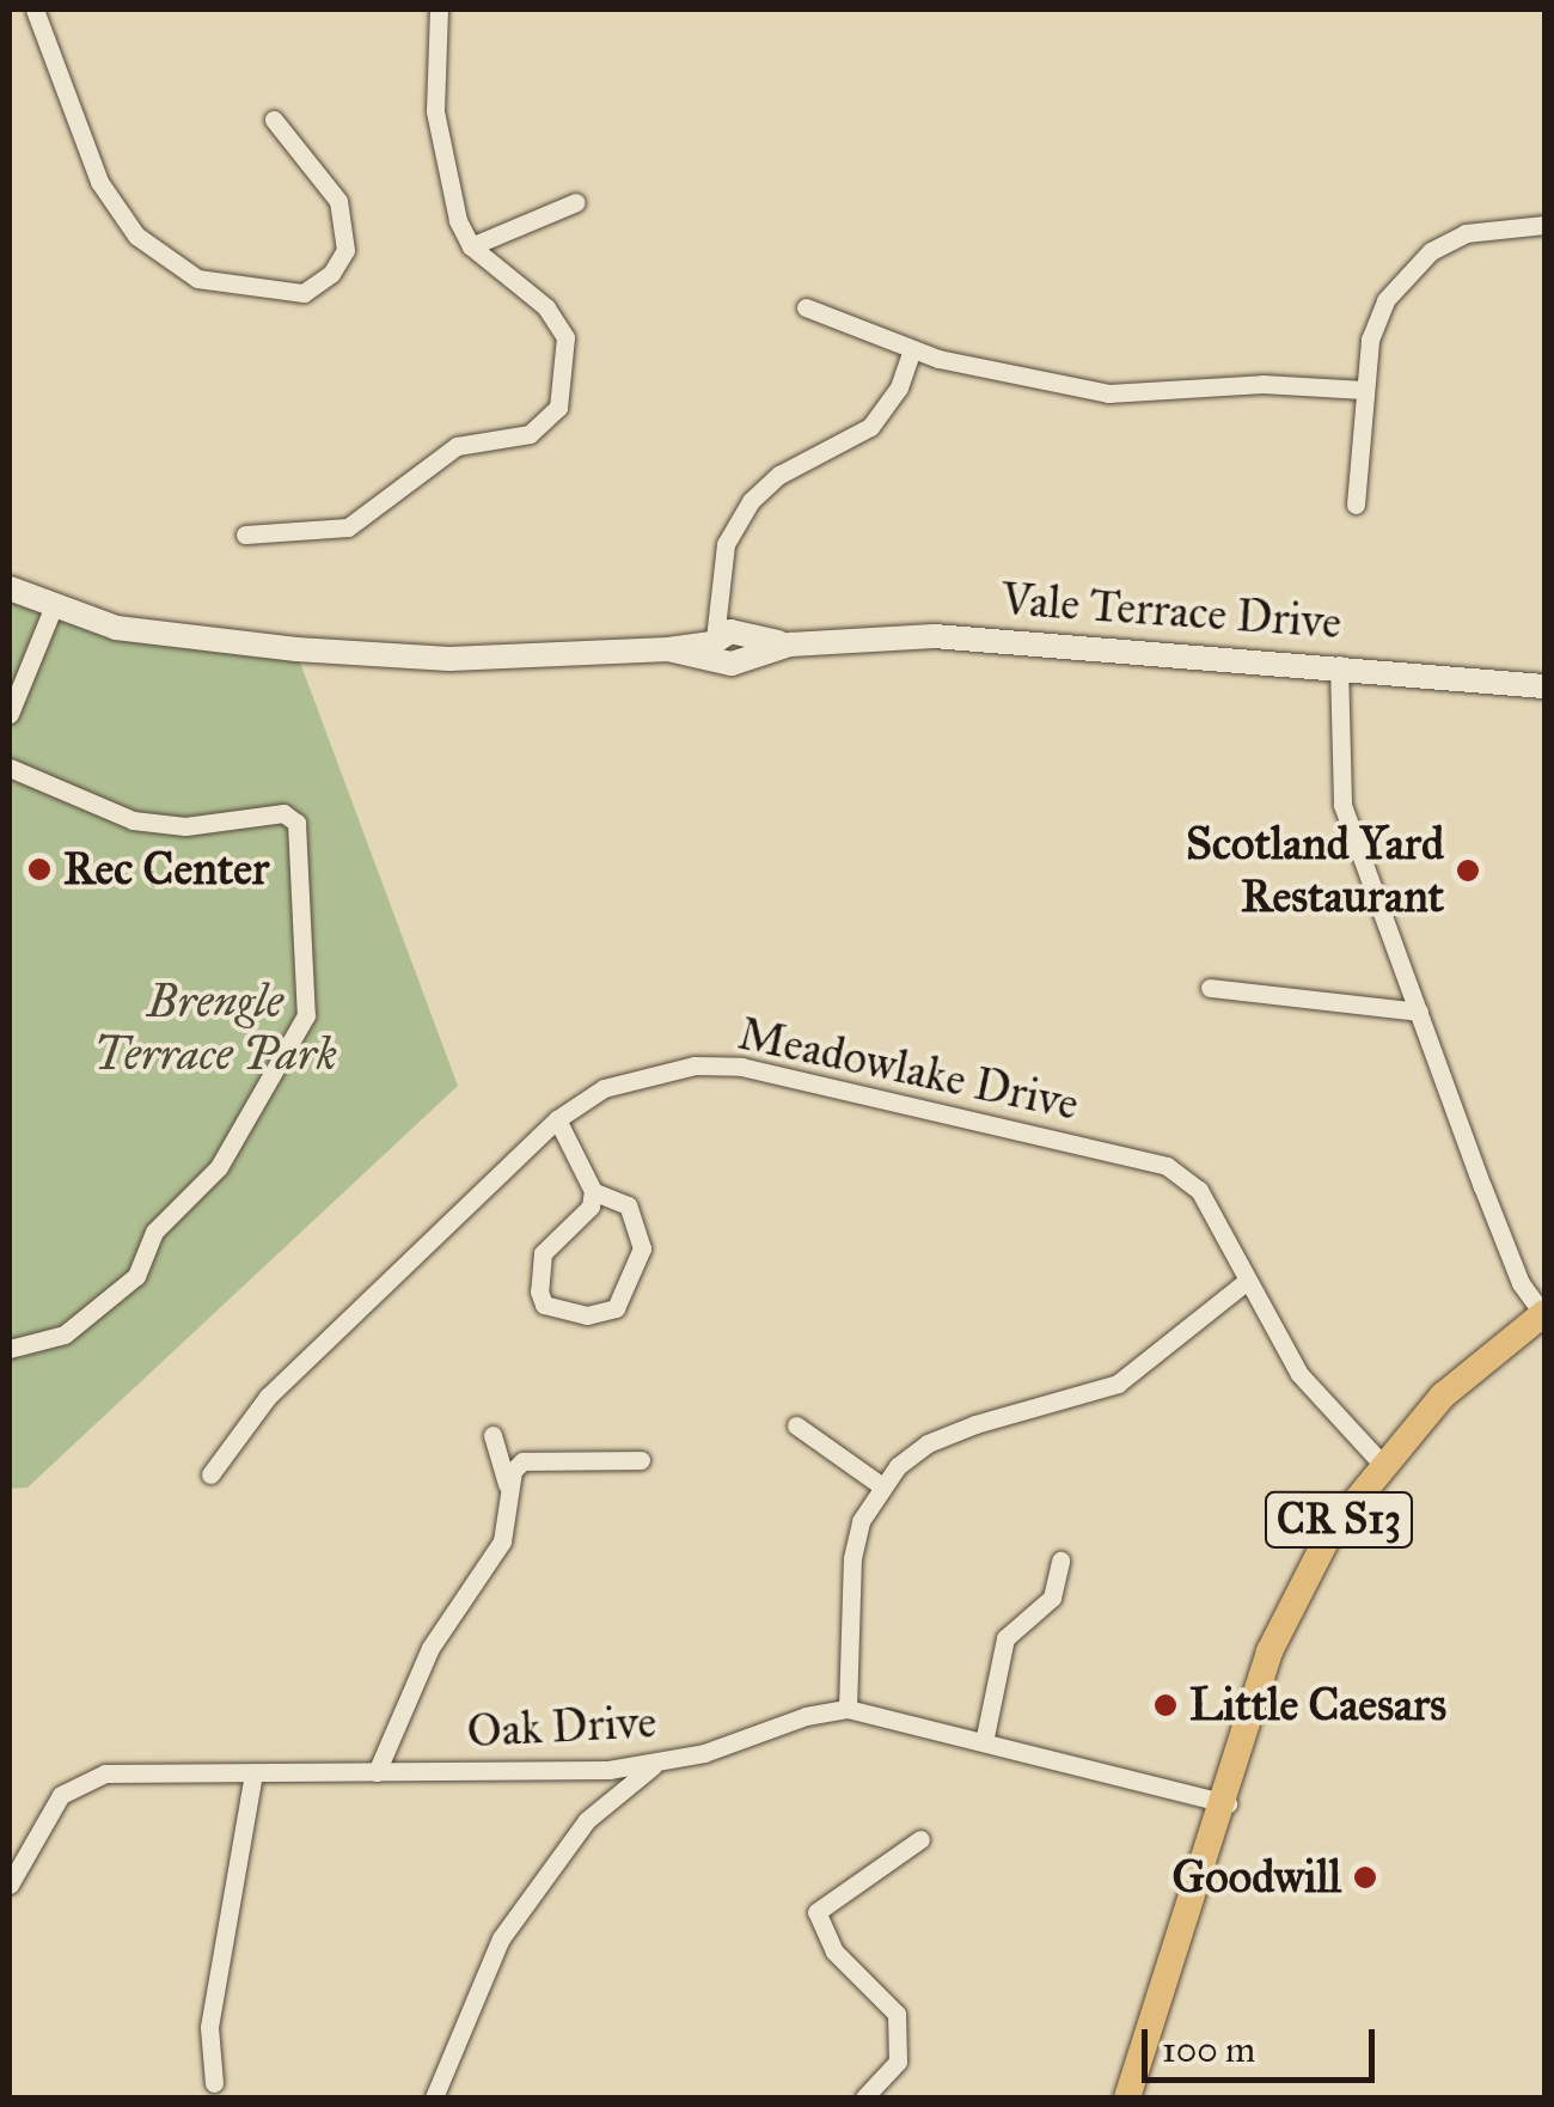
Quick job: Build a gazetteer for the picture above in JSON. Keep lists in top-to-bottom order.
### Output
{
  "streets": {
    "main road": ["Vale Terrace Drive", "CR S13"],
    "street": ["Meadowlake Drive", "Oak Drive"]
  },
  "crossings": [
    ["Meadowlake Drive", "CR S13"]
  ],
  "parks": ["Brengle Terrace Park"],
  "places": [
    "Rec Center",
    "Scotland Yard Restaurant",
    "Little Caesars",
    "Goodwill"
  ],
  "scale_bar": "100 m"
}
